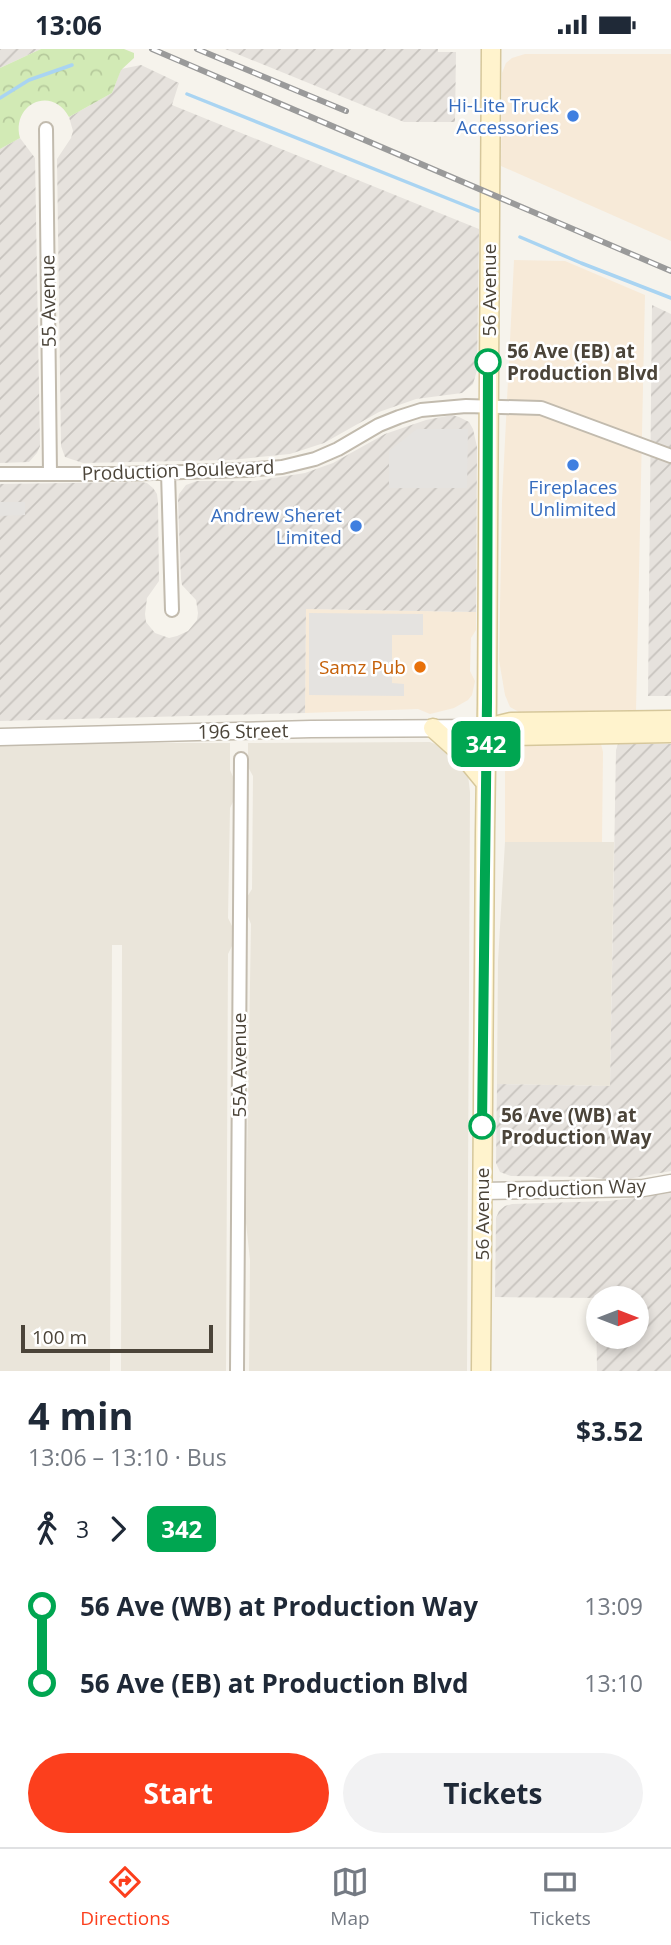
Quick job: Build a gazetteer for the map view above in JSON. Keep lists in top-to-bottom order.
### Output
{
  "streets": {
    "main road": ["56 Avenue", "196 Street"],
    "street": [
      "55 Avenue",
      "Production Boulevard",
      "55A Avenue",
      "Production Way"
    ]
  },
  "crossings": [
    ["56 Avenue", "Production Boulevard"],
    ["56 Avenue", "196 Street"],
    ["56 Avenue", "Production Way"],
    ["55 Avenue", "Production Boulevard"]
  ],
  "places": [
    "Hi-Lite Truck Accessories",
    "56 Ave (EB) at Production Blvd",
    "Fireplaces Unlimited",
    "Andrew Sheret Limited",
    "Samz Pub",
    "56 Ave (WB) at Production Way"
  ],
  "lines": ["bus line 342"],
  "scale_bar": "100 m",
  "north": "right",
  "page": {
    "status": "13:06",
    "on_map": "342",
    "scale": "100 m",
    "heading": ["4 min", "13:06 – 13:10 · Bus", "$3.52"],
    "legs": ["3", "342"],
    "list": [
      {
        "name": "56 Ave (WB) at Production Way",
        "value": "13:09"
      },
      {
        "name": "56 Ave (EB) at Production Blvd",
        "value": "13:10"
      }
    ],
    "buttons": ["Start", "Tickets"],
    "tabs": ["Directions", "Map", "Tickets"]
  }
}
